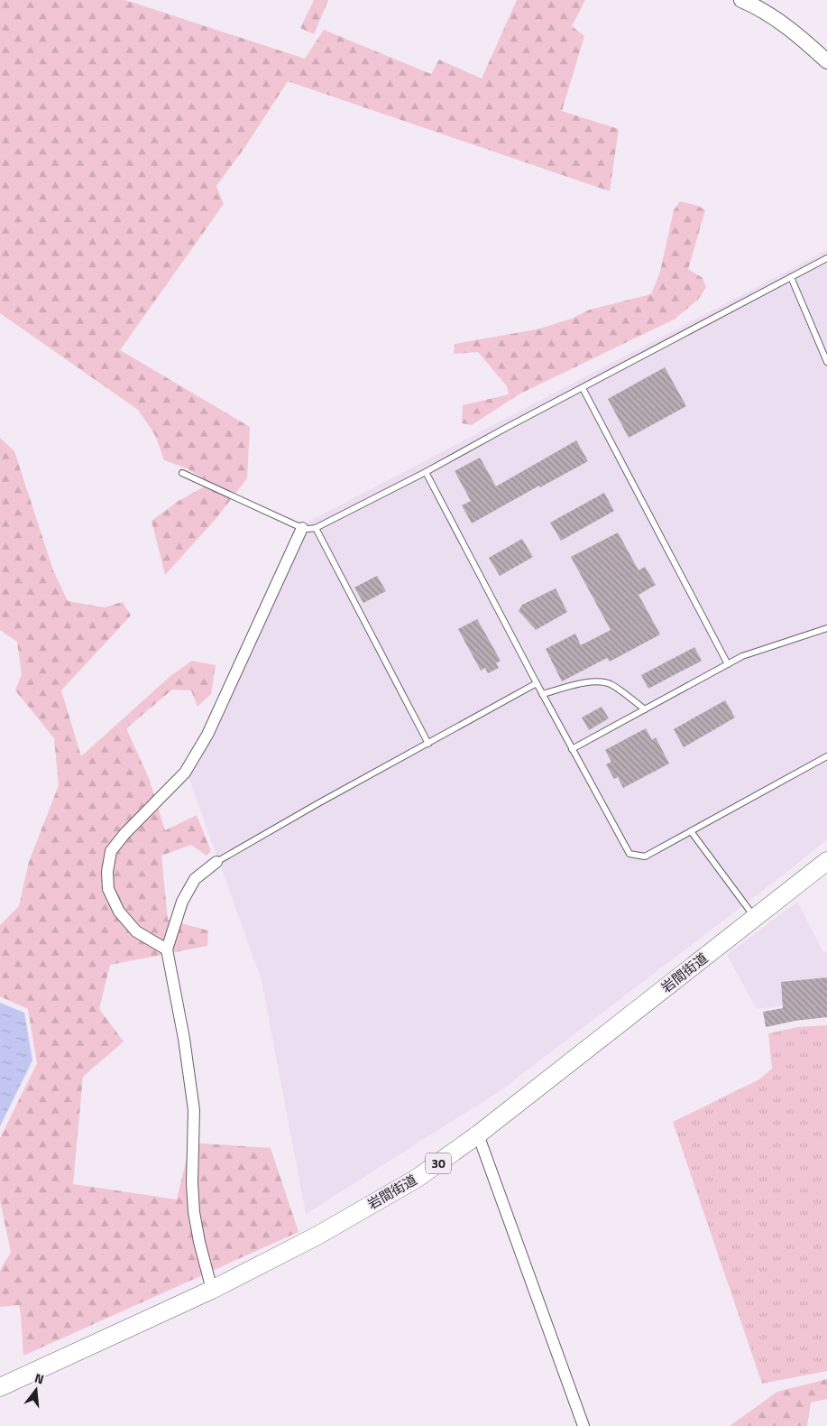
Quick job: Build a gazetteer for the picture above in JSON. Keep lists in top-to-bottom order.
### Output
{
  "streets": {
    "main road": ["岩間街道", "30"]
  },
  "north": "top"
}
